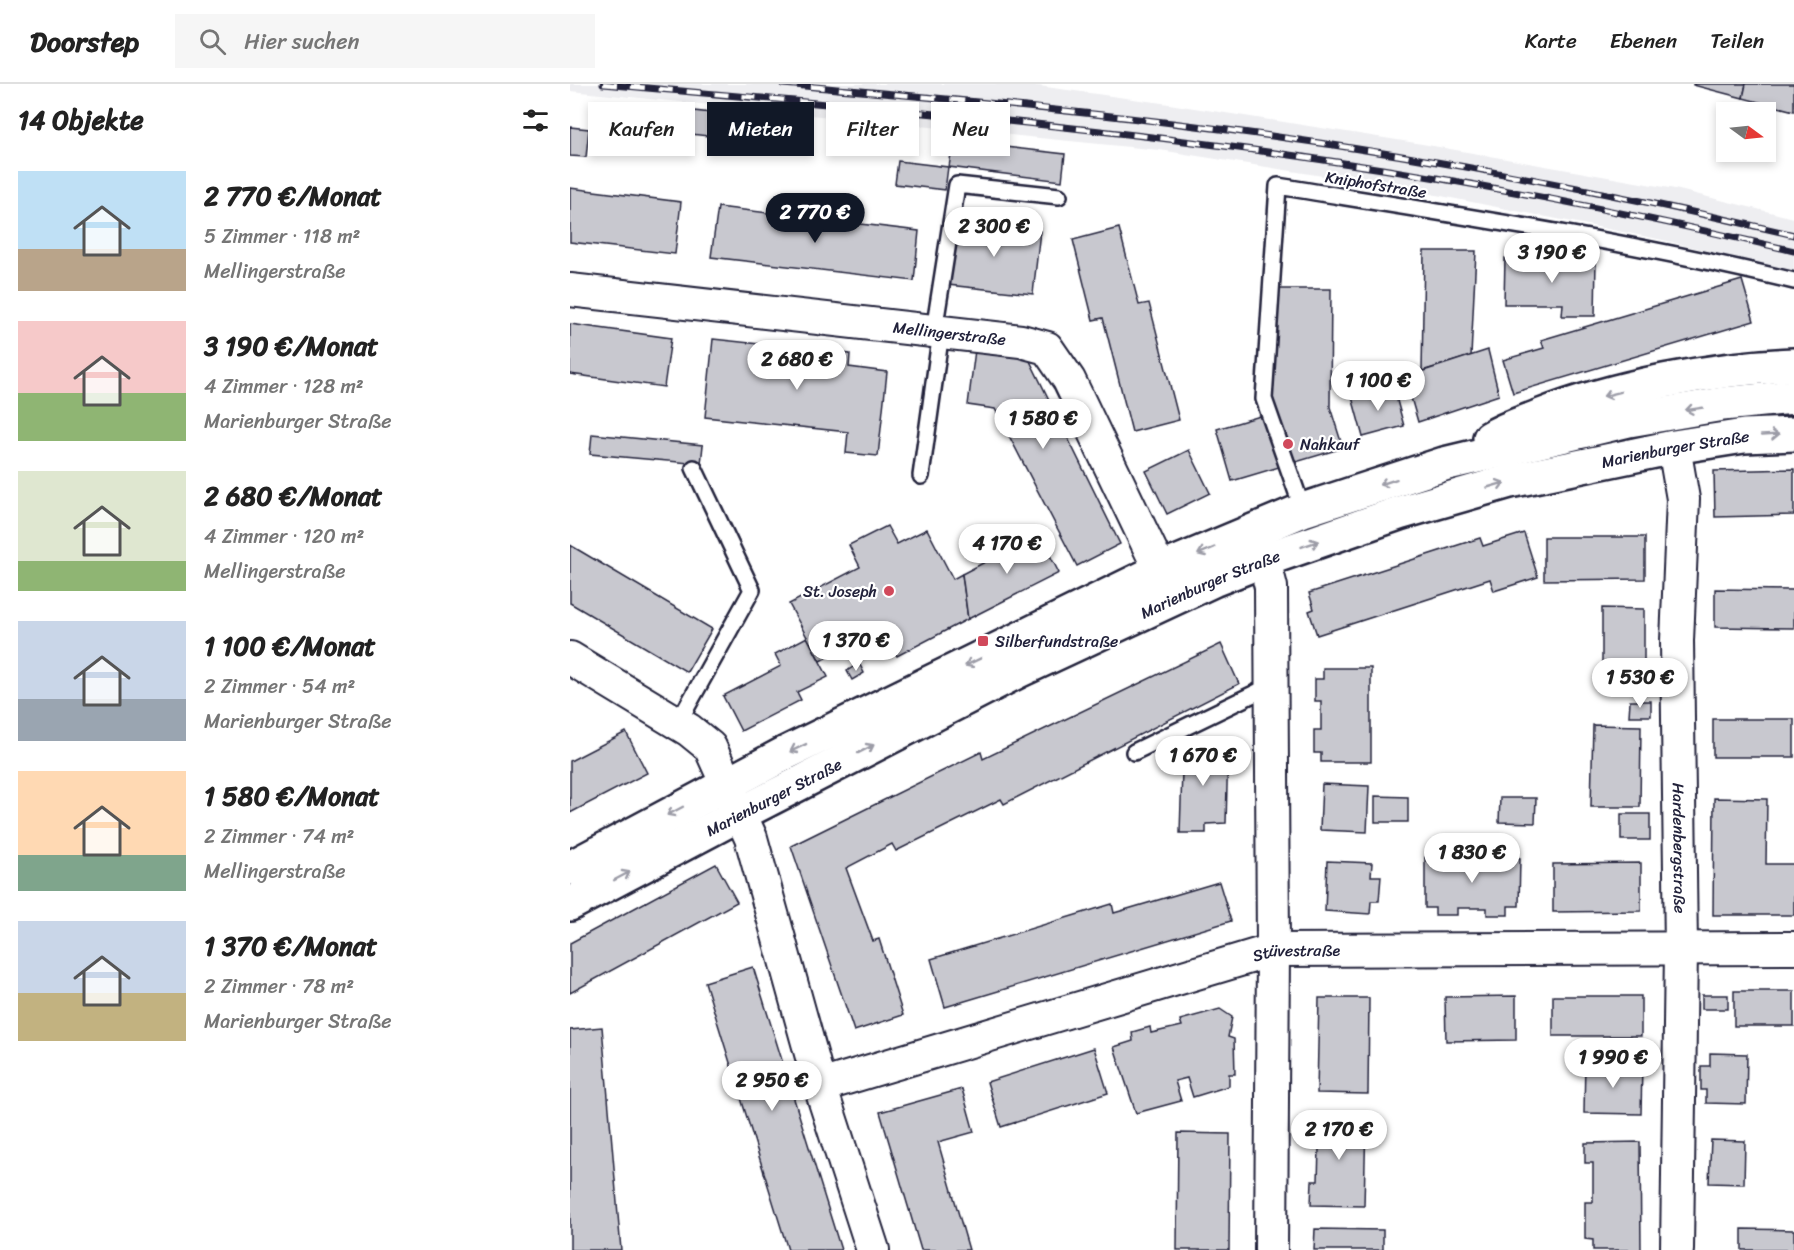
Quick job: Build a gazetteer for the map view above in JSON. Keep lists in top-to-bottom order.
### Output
{
  "streets": {
    "main road": ["Marienburger Straße"],
    "street": ["Mellingerstraße", "Hardenbergstraße", "Stüvestraße"],
    "lane": ["Kniphofstraße"]
  },
  "crossings": [
    ["Kniphofstraße", "Marienburger Straße"],
    ["Mellingerstraße", "Marienburger Straße"],
    ["Marienburger Straße", "Hardenbergstraße"],
    ["Hardenbergstraße", "Stüvestraße"]
  ],
  "places": {
    "other": ["Nahkauf", "St. Joseph"],
    "transit": ["Silberfundstraße"]
  },
  "north": "right",
  "page": {
    "header": "Doorstep",
    "search": "Hier suchen",
    "nav": ["Karte", "Ebenen", "Teilen"],
    "heading": "14 Objekte",
    "chip": [
      "Kaufen",
      "Mieten",
      "Filter",
      "Neu"
    ],
    "list": [
      {
        "name": "2 770 €/Monat",
        "note": "5 Zimmer · 118 m² · Mellingerstraße"
      },
      {
        "name": "3 190 €/Monat",
        "note": "4 Zimmer · 128 m² · Marienburger Straße"
      },
      {
        "name": "2 680 €/Monat",
        "note": "4 Zimmer · 120 m² · Mellingerstraße"
      },
      {
        "name": "1 100 €/Monat",
        "note": "2 Zimmer · 54 m² · Marienburger Straße"
      },
      {
        "name": "1 580 €/Monat",
        "note": "2 Zimmer · 74 m² · Mellingerstraße"
      },
      {
        "name": "1 370 €/Monat",
        "note": "2 Zimmer · 78 m² · Marienburger Straße"
      }
    ],
    "price": [
      "2 770 €",
      "2 300 €",
      "3 190 €",
      "2 680 €",
      "1 100 €",
      "1 580 €",
      "4 170 €",
      "1 370 €",
      "1 530 €",
      "1 670 €",
      "1 830 €",
      "1 990 €",
      "2 950 €",
      "2 170 €"
    ]
  }
}
